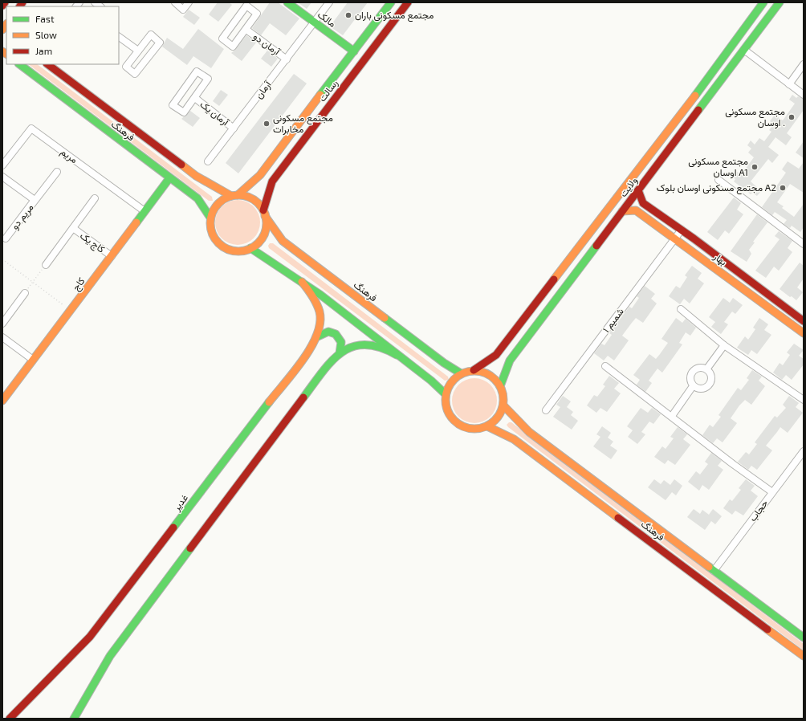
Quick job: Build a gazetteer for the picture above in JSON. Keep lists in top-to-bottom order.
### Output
{
  "streets": {
    "main road": [
      "مالک",
      "رسالت",
      "فرهنگ",
      "ولایت",
      "بهار",
      "کاج",
      "غدیر"
    ],
    "street": [
      "آرمان دو",
      "آرمان",
      "آرمان یک",
      "مریم",
      "مریم دو",
      "کاج یک",
      "شمیم ۱",
      "حجاب"
    ]
  },
  "crossings": [
    ["مالک", "آرمان"],
    ["مالک", "رسالت"],
    ["آرمان دو", "آرمان"],
    ["آرمان", "آرمان یک"],
    ["رسالت", "فرهنگ"],
    ["فرهنگ", "ولایت"],
    ["فرهنگ", "کاج"],
    ["فرهنگ", "حجاب"],
    ["مریم", "کاج"],
    ["ولایت", "بهار"],
    ["کاج یک", "کاج"],
    ["بهار", "شمیم ۱"]
  ],
  "places": [
    "مجتمع مسکونی باران",
    "مجتمع مسکونی اوسان .",
    "مجتمع مسکونی مخابرات",
    "مجتمع مسکونی اوسان A1",
    "مجتمع مسکونی اوسان بلوک A2"
  ],
  "legend": ["Fast", "Slow", "Jam"]
}
